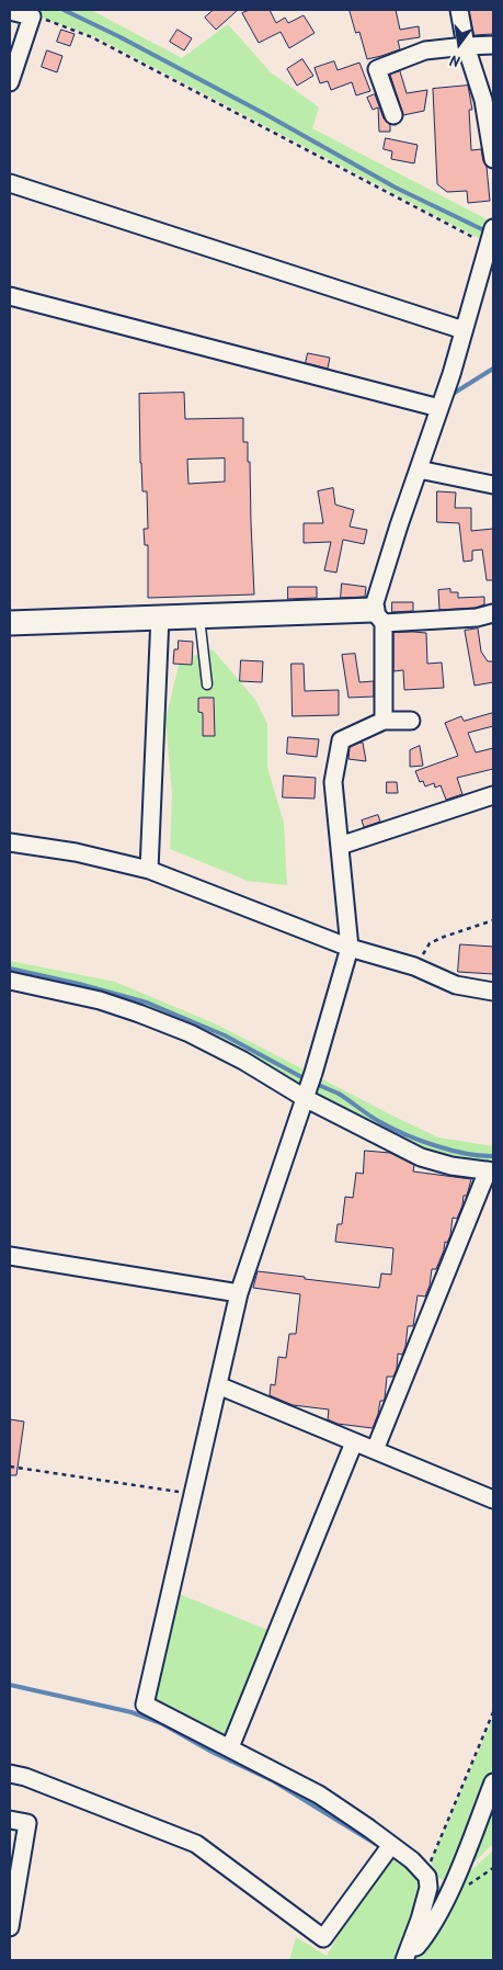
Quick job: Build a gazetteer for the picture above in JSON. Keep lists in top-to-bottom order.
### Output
{
  "north": "bottom"
}
